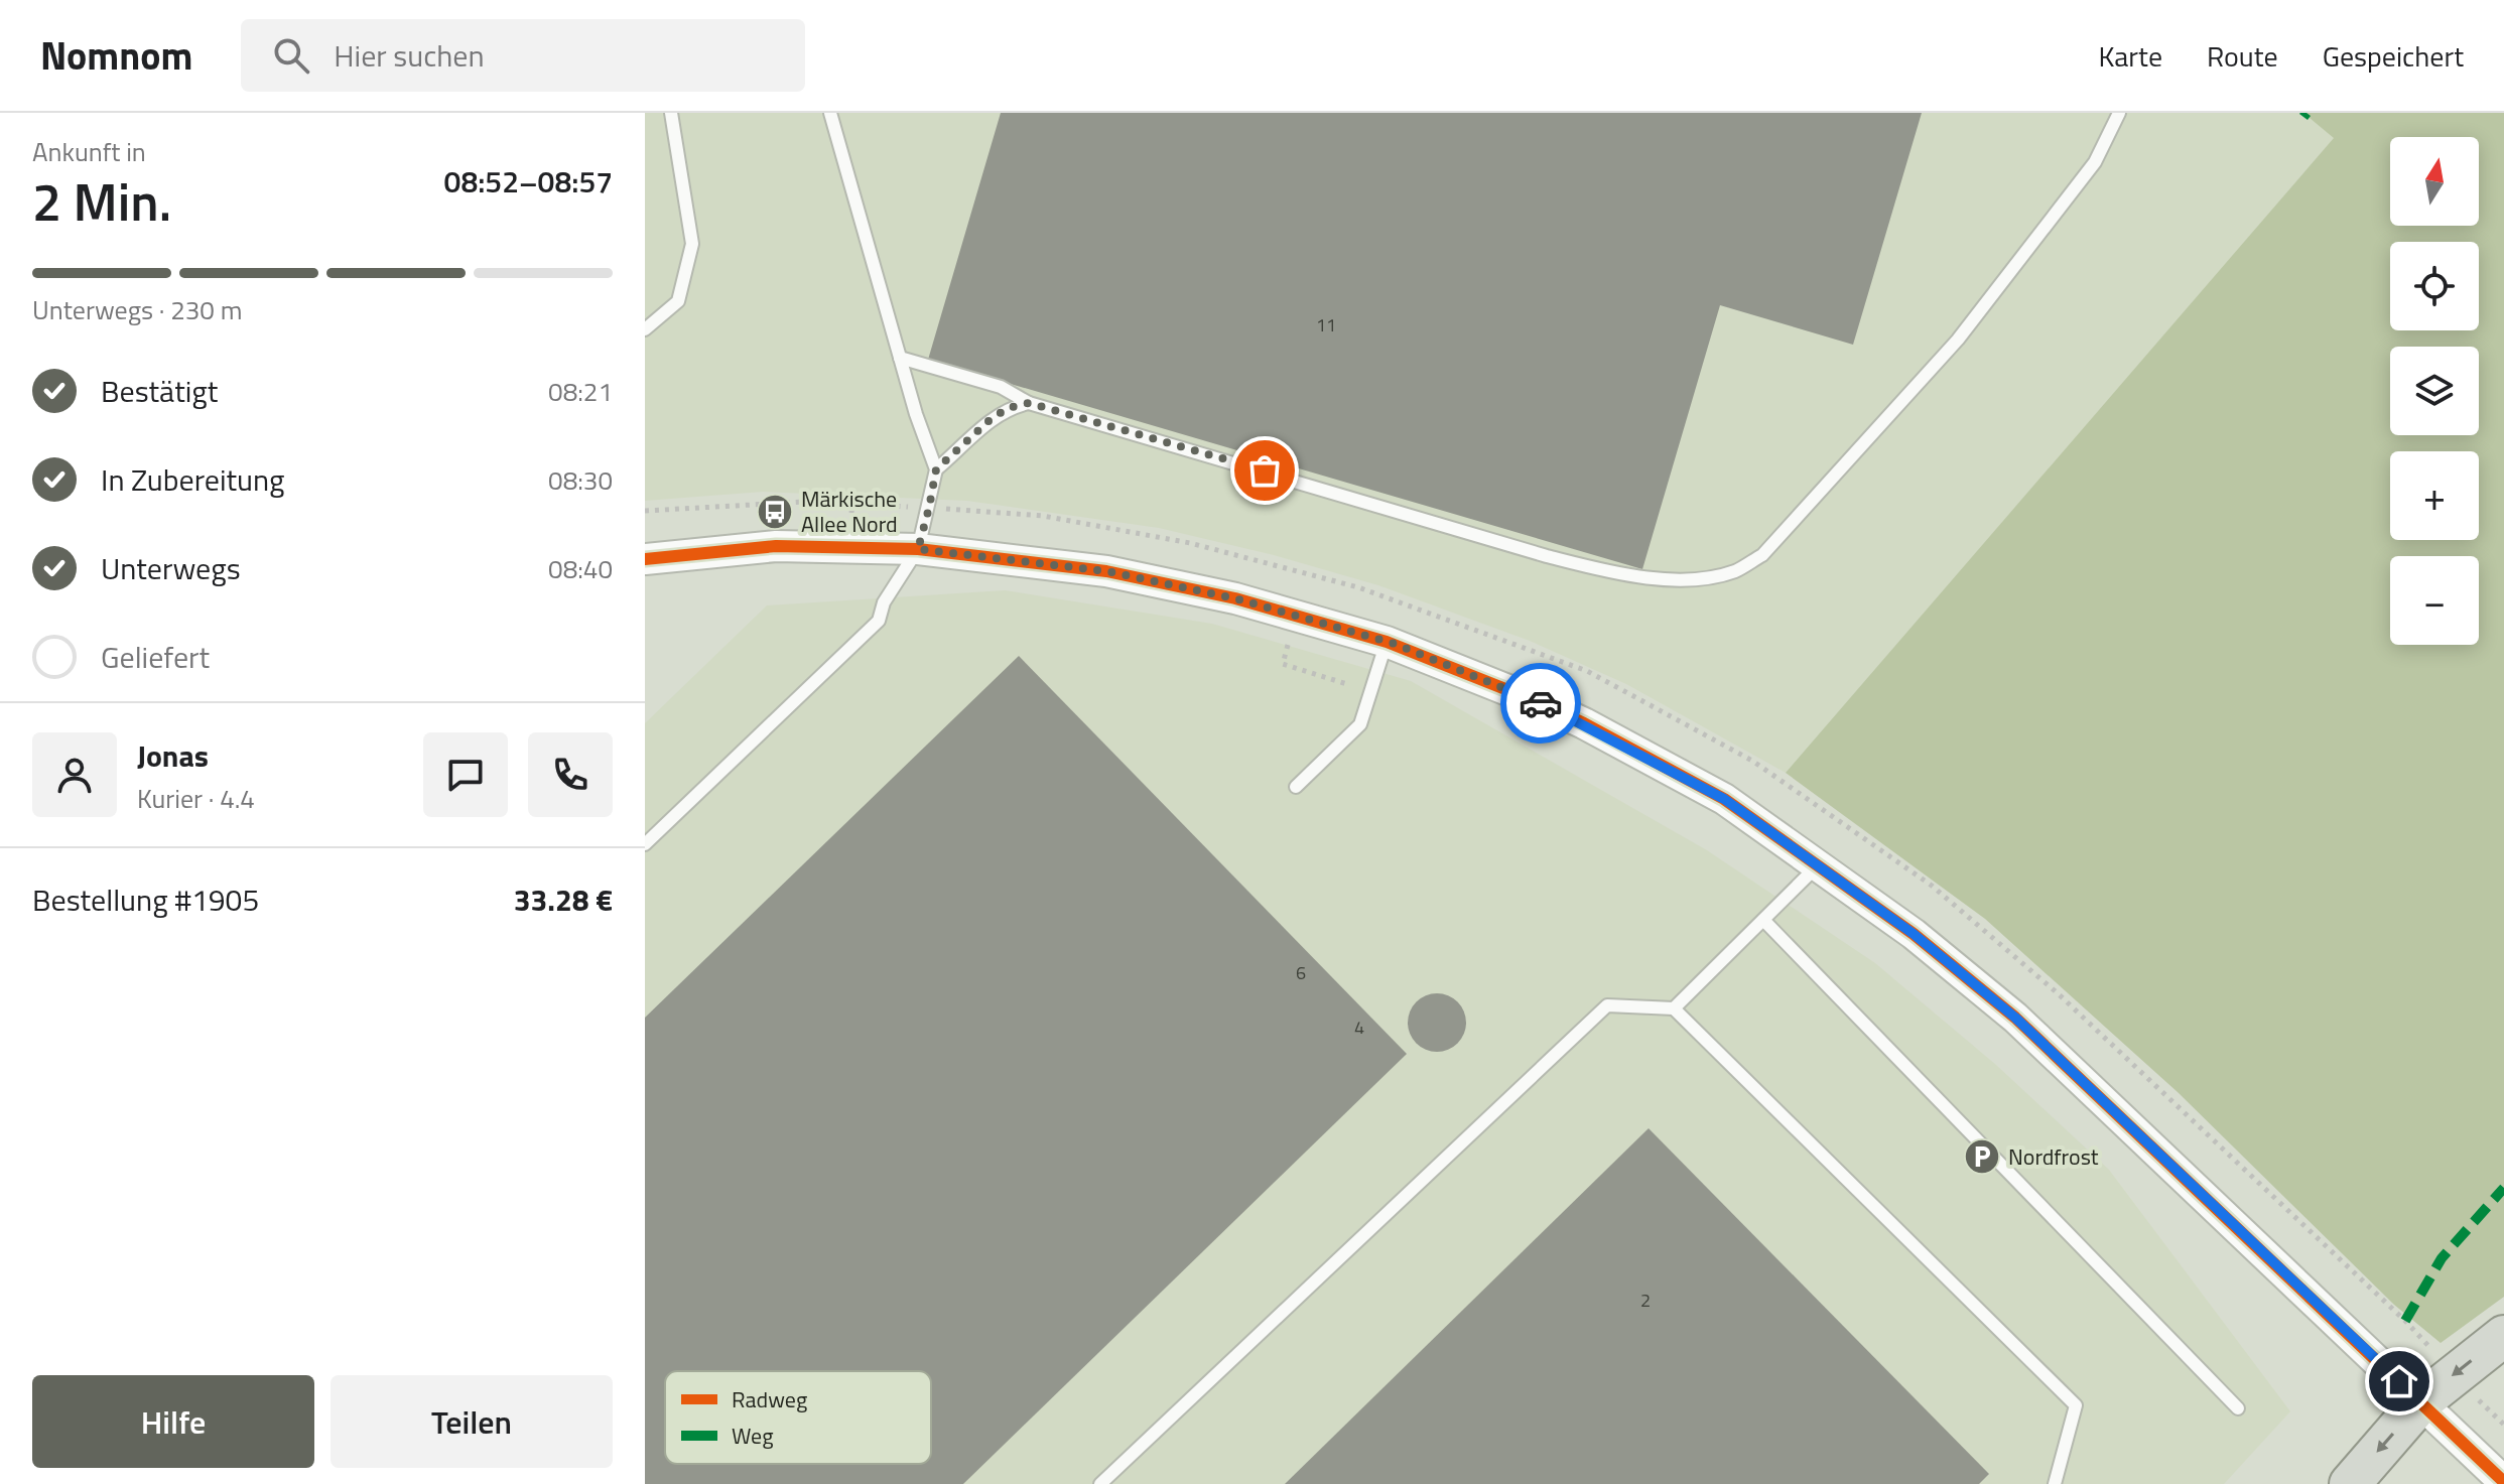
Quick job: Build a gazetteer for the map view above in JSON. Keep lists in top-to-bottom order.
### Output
{
  "places": {
    "bus stop": ["Märkische Allee Nord"],
    "parking": ["Nordfrost"]
  },
  "house_numbers": [
    "11",
    "6",
    "4",
    "2"
  ],
  "legend": ["Radweg", "Weg"],
  "north": "top",
  "page": {
    "header": "Nomnom",
    "search": "Hier suchen",
    "nav": ["Karte", "Route", "Gespeichert"],
    "heading": ["2 Min.", "Ankunft in", "08:52–08:57"],
    "panel": [
      "Jonas",
      "Kurier · 4.4",
      "Bestellung #1905",
      "33.28 €"
    ],
    "map_buttons": ["+", "−"],
    "bar": "Unterwegs · 230 m",
    "list": [
      ["Bestätigt", "08:21"],
      ["In Zubereitung", "08:30"],
      ["Unterwegs", "08:40"],
      "Geliefert"
    ],
    "buttons": ["Hilfe", "Teilen"]
  }
}
